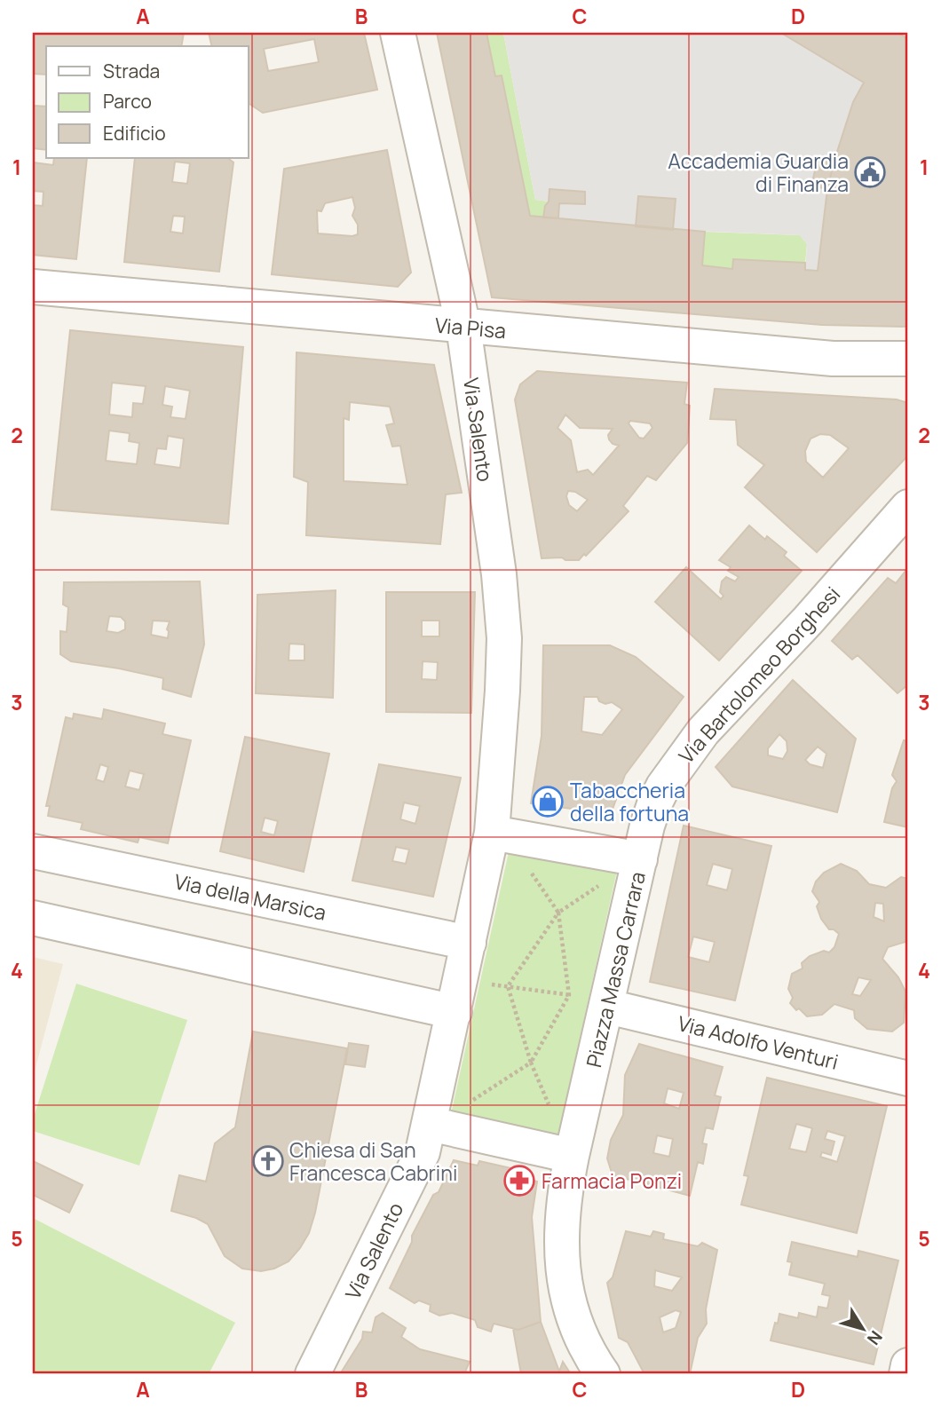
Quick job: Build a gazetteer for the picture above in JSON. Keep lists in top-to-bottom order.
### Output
{
  "streets": {
    "street": [
      "Via Pisa",
      "Via Salento",
      "Via Bartolomeo Borghesi",
      "Via della Marsica",
      "Piazza Massa Carrara",
      "Via Adolfo Venturi"
    ]
  },
  "crossings": [
    ["Via Pisa", "Via Salento"],
    ["Via Salento", "Piazza Massa Carrara"],
    ["Via Bartolomeo Borghesi", "Piazza Massa Carrara"],
    ["Piazza Massa Carrara", "Via Adolfo Venturi"]
  ],
  "places": {
    "public building": ["Accademia Guardia di Finanza"],
    "shop": ["Tabaccheria della fortuna"],
    "church": ["Chiesa di San Francesca Cabrini"],
    "pharmacy": ["Farmacia Ponzi"]
  },
  "legend": ["Strada", "Parco", "Edificio"],
  "north": "bottom right",
  "grid": {
    "columns": [
      "A",
      "B",
      "C",
      "D"
    ],
    "rows": [
      "1",
      "2",
      "3",
      "4",
      "5"
    ]
  }
}
